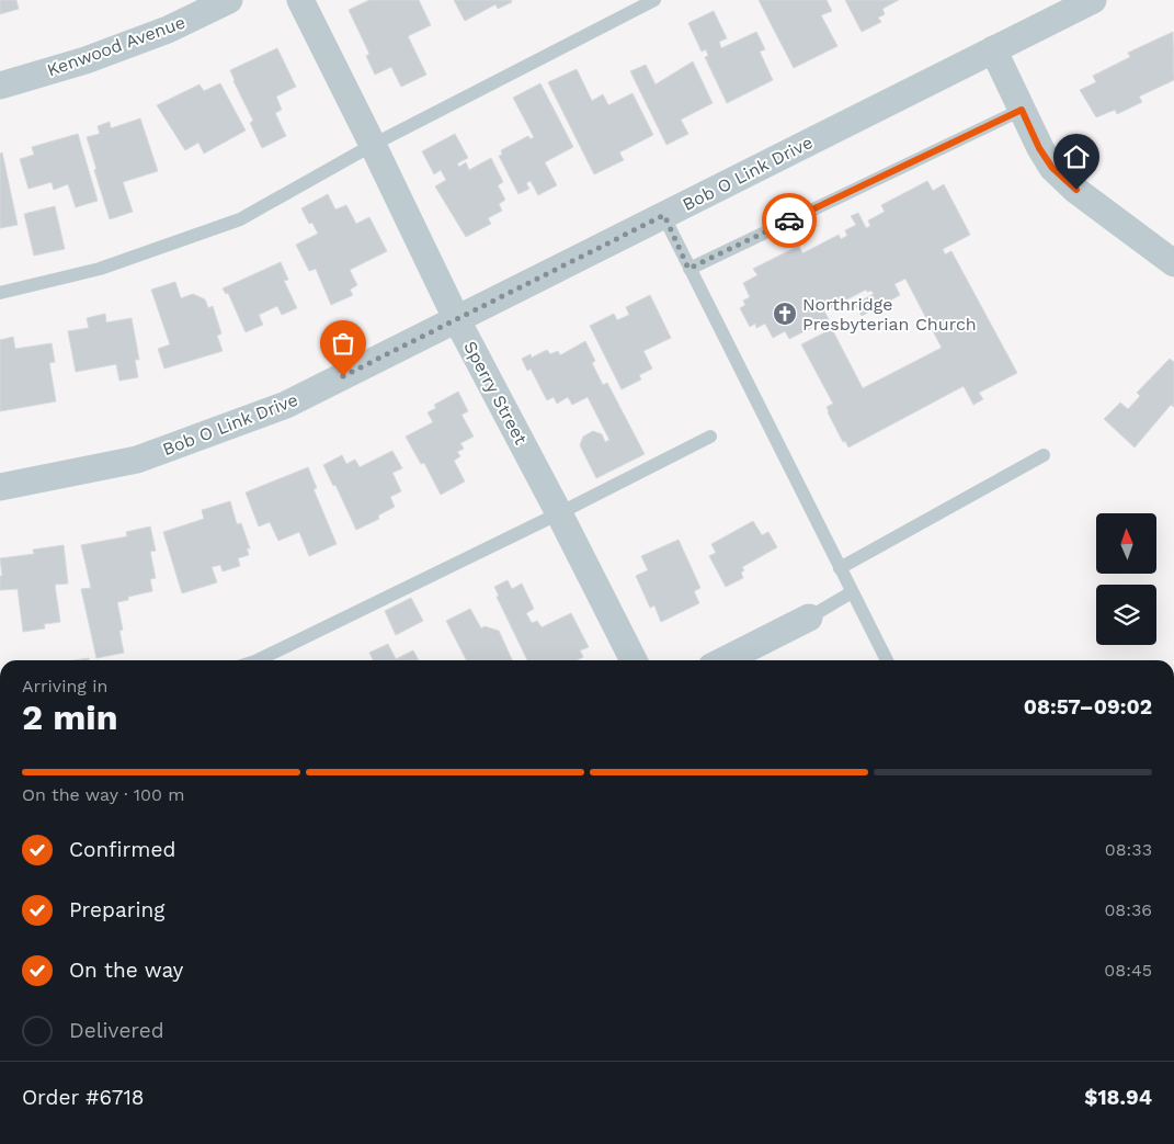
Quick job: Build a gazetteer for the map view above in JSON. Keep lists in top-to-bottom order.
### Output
{
  "streets": {
    "street": ["Kenwood Avenue", "Bob O Link Drive", "Sperry Street"]
  },
  "crossings": [
    ["Bob O Link Drive", "Sperry Street"]
  ],
  "places": {
    "church": ["Northridge Presbyterian Church"]
  },
  "north": "top",
  "page": {
    "heading": ["2 min", "Arriving in", "08:57–09:02"],
    "panel": ["Order #6718", "$18.94"],
    "bar": "On the way · 100 m",
    "list": [
      ["Confirmed", "08:33"],
      ["Preparing", "08:36"],
      ["On the way", "08:45"],
      "Delivered"
    ]
  }
}
